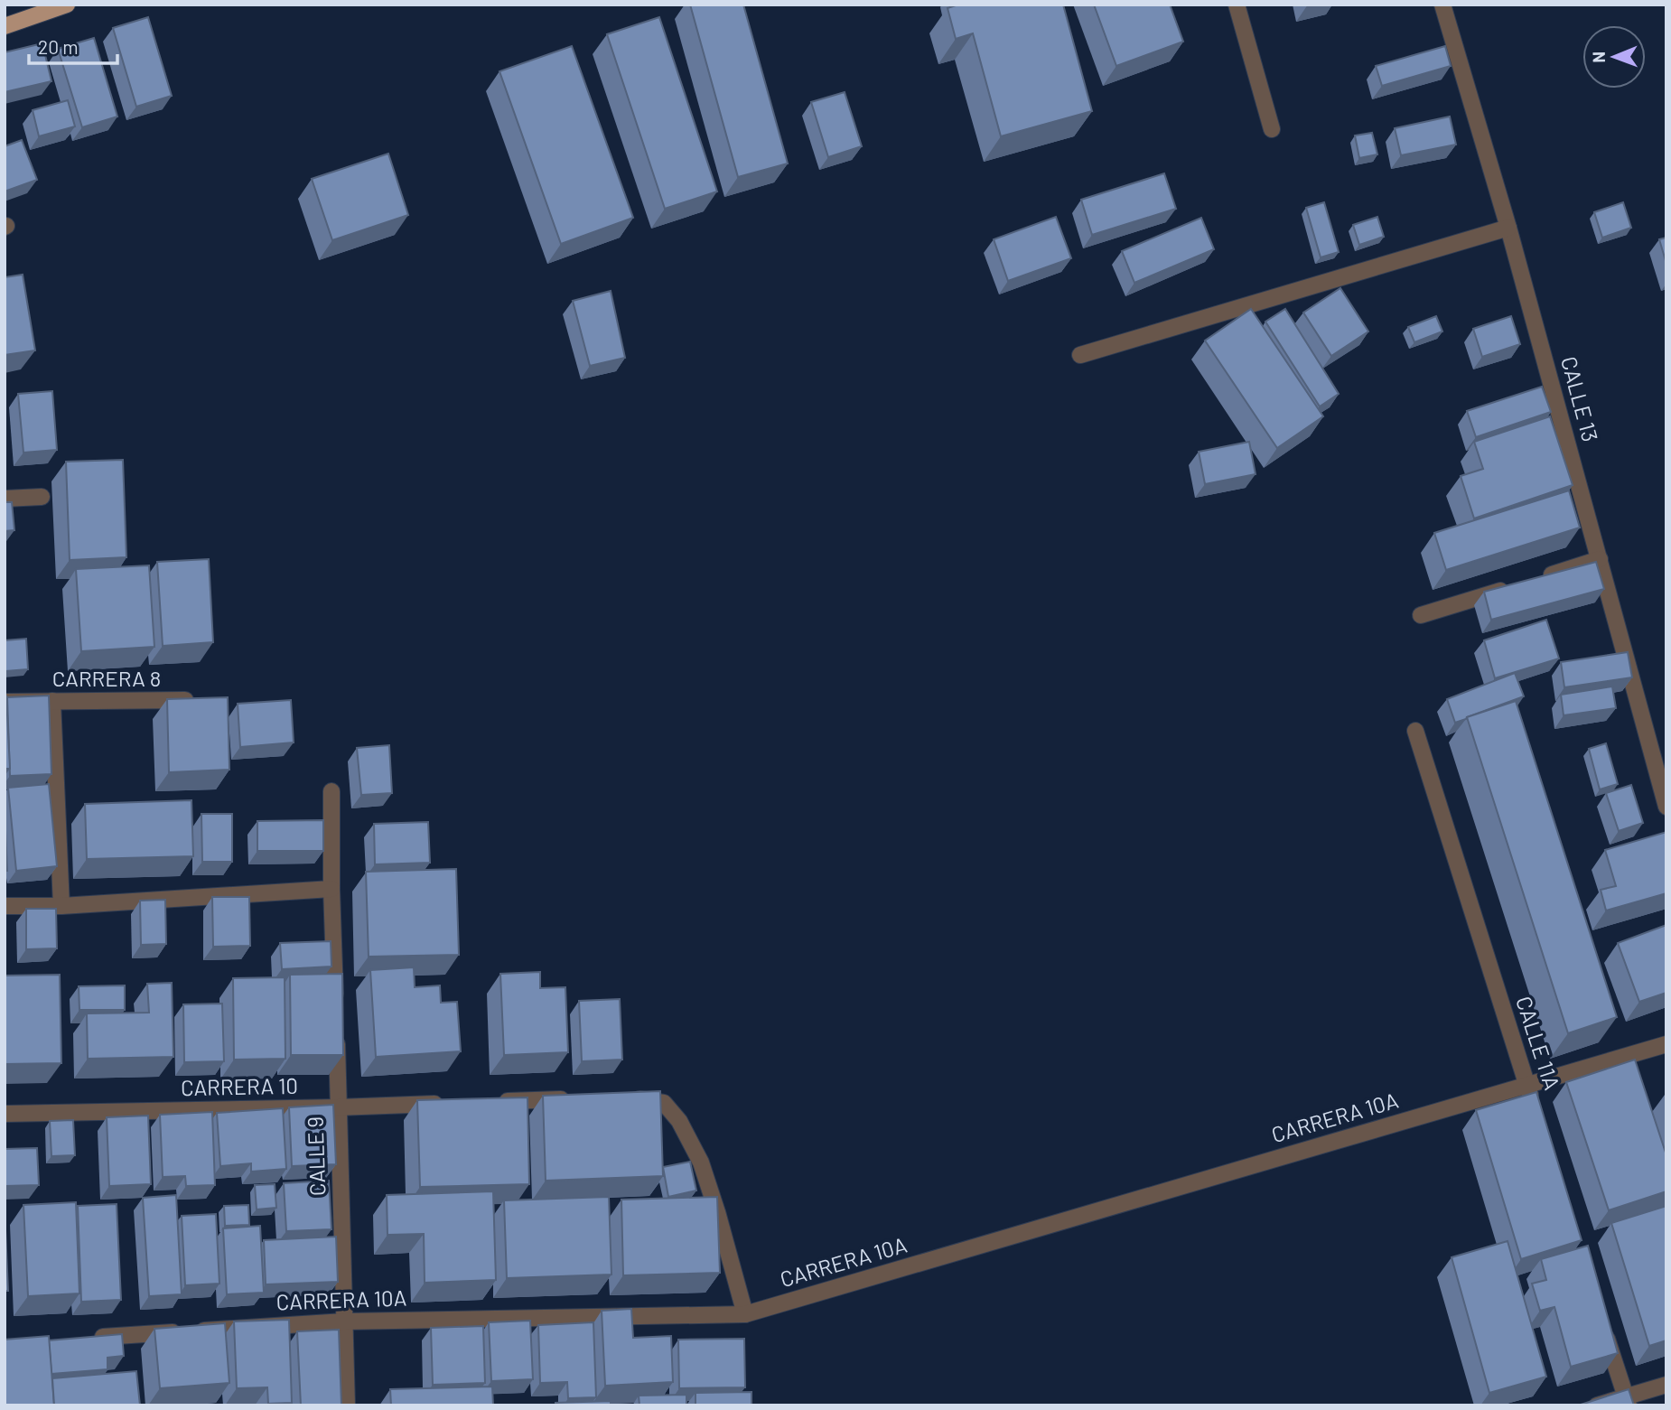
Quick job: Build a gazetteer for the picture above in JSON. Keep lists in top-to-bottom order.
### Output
{
  "streets": {
    "street": [
      "CALLE 13",
      "CARRERA 8",
      "CALLE 11A",
      "CARRERA 10",
      "CARRERA 10A",
      "CALLE 9"
    ]
  },
  "crossings": [
    ["CALLE 11A", "CARRERA 10A"],
    ["CARRERA 10", "CALLE 9"],
    ["CARRERA 10A", "CALLE 9"]
  ],
  "scale_bar": "20 m",
  "north": "left"
}
